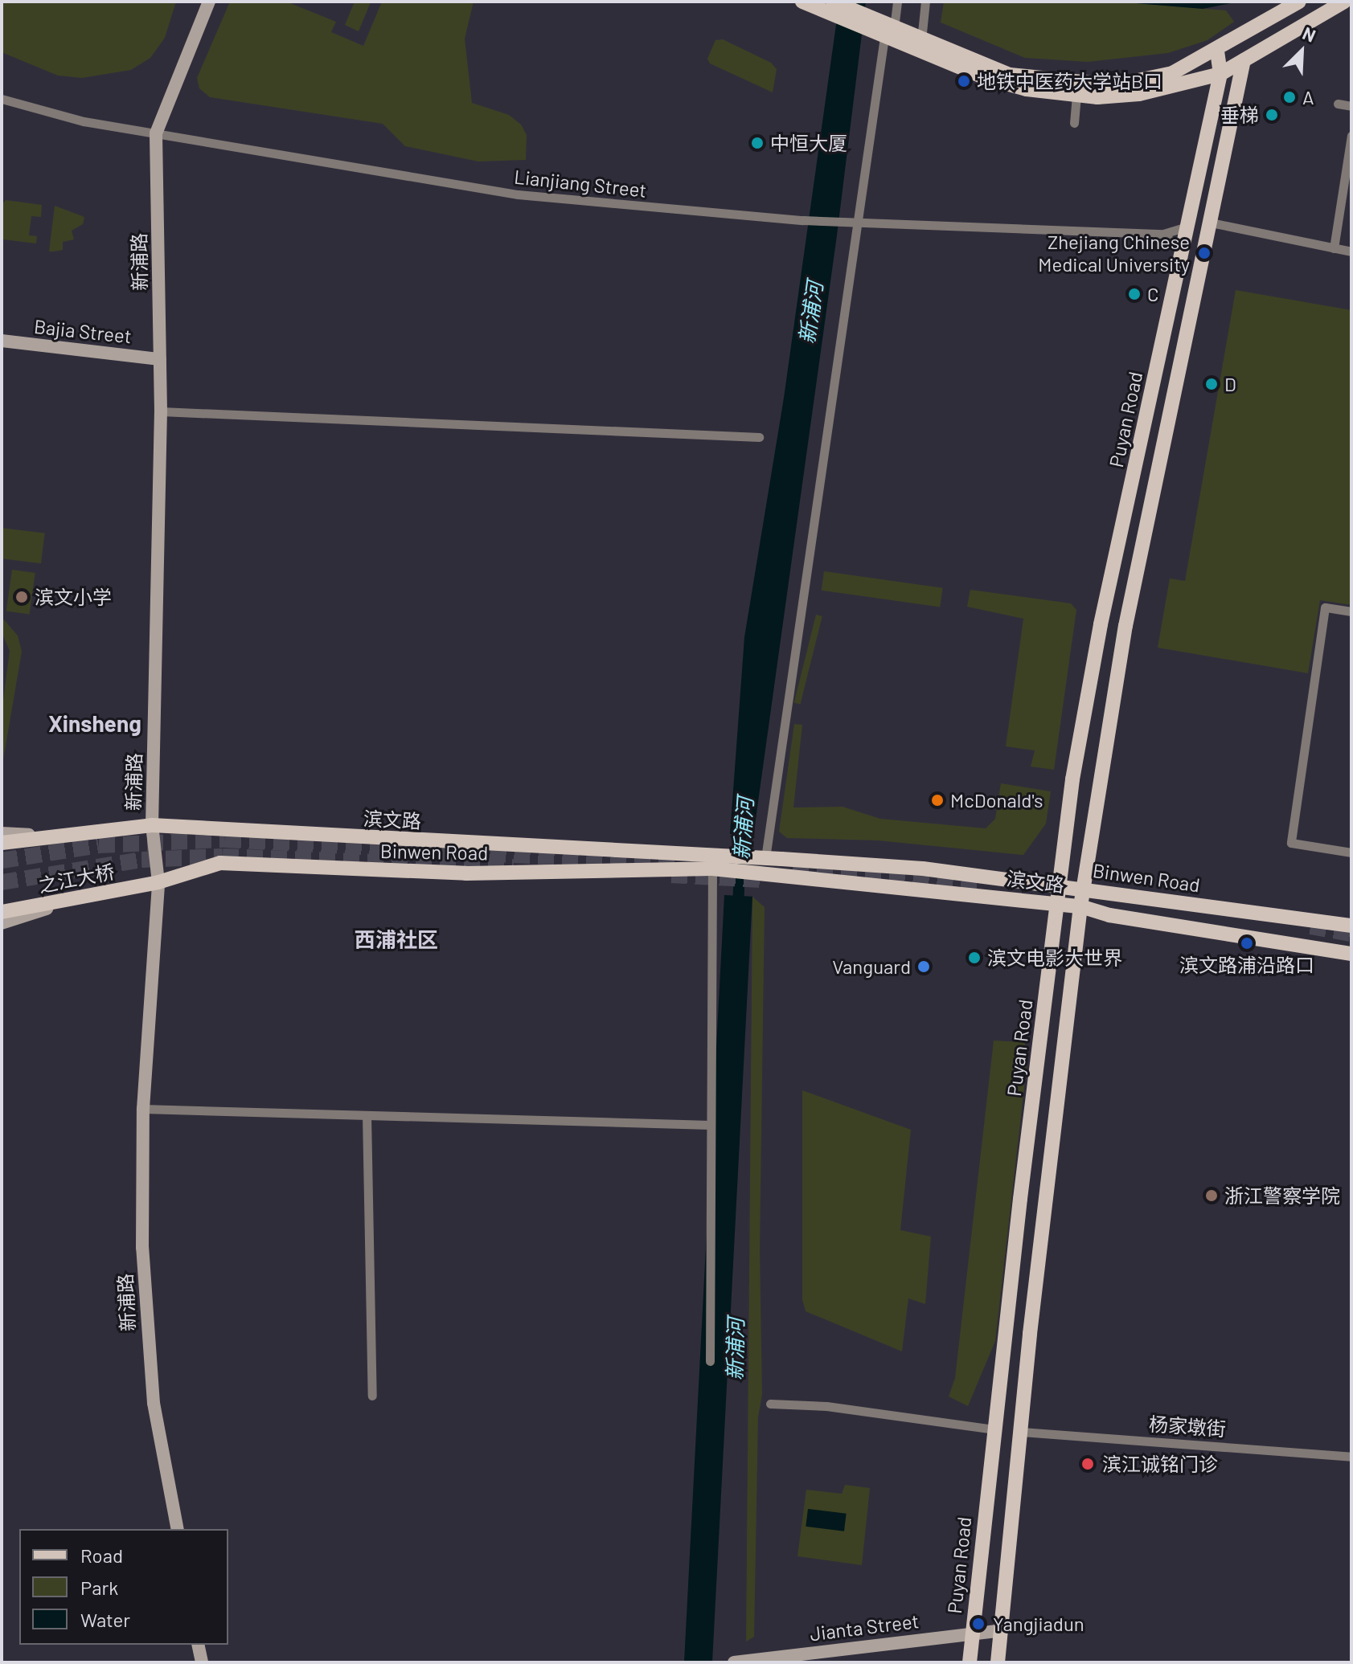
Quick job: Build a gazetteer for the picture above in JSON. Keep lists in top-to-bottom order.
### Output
{
  "streets": {
    "main road": [
      "Puyan Road",
      "滨文路",
      "Binwen Road",
      "之江大桥"
    ],
    "street": [
      "Lianjiang Street",
      "新浦路",
      "Bajia Street",
      "杨家墩街",
      "Jianta Street"
    ]
  },
  "crossings": [
    ["Lianjiang Street", "新浦路"],
    ["Lianjiang Street", "Puyan Road"],
    ["新浦路", "Bajia Street"],
    ["新浦路", "滨文路"],
    ["新浦路", "Binwen Road"],
    ["新浦路", "之江大桥"],
    ["Puyan Road", "滨文路"],
    ["Puyan Road", "Binwen Road"],
    ["Puyan Road", "Jianta Street"],
    ["滨文路", "Binwen Road"],
    ["Binwen Road", "之江大桥"]
  ],
  "districts": ["Xinsheng", "西浦社区"],
  "water": ["新浦河"],
  "places": [
    "地铁中医药大学站B口",
    "A",
    "垂梯",
    "中恒大厦",
    "Zhejiang Chinese Medical University",
    "C",
    "D",
    "滨文小学",
    "McDonald's",
    "滨文路浦沿路口",
    "滨文电影大世界",
    "Vanguard",
    "浙江警察学院",
    "滨江诚铭门诊",
    "Yangjiadun"
  ],
  "legend": ["Road", "Park", "Water"],
  "north": "top right"
}
